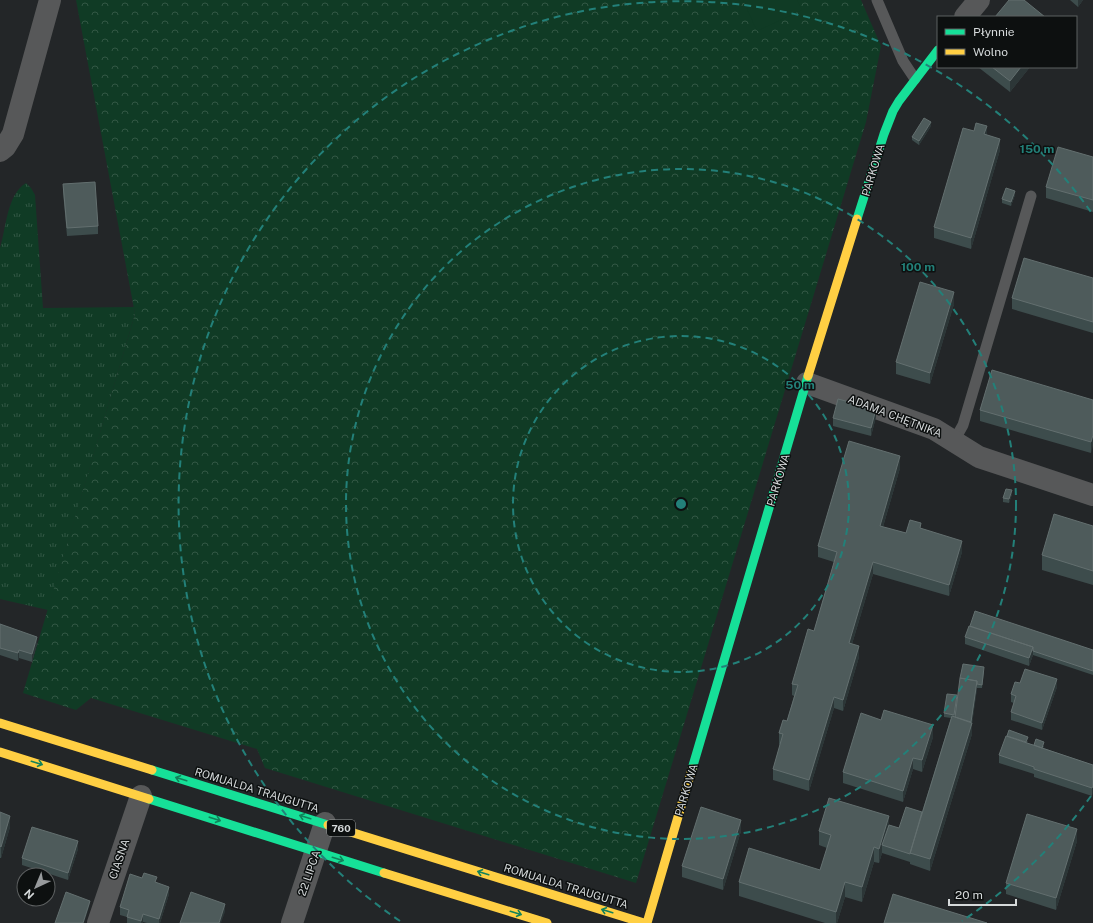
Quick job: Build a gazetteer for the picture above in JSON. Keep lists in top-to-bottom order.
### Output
{
  "streets": {
    "main road": ["PARKOWA", "ROMUALDA TRAUGUTTA", "760"],
    "street": ["ADAMA CHĘTNIKA", "CIASNA", "22 LIPCA"]
  },
  "crossings": [
    ["PARKOWA", "ADAMA CHĘTNIKA"],
    ["PARKOWA", "ROMUALDA TRAUGUTTA"],
    ["ROMUALDA TRAUGUTTA", "22 LIPCA"]
  ],
  "legend": ["Płynnie", "Wolno"],
  "scale_bar": "20 m",
  "north": "bottom left",
  "rings": ["150 m", "100 m", "50 m"]
}
